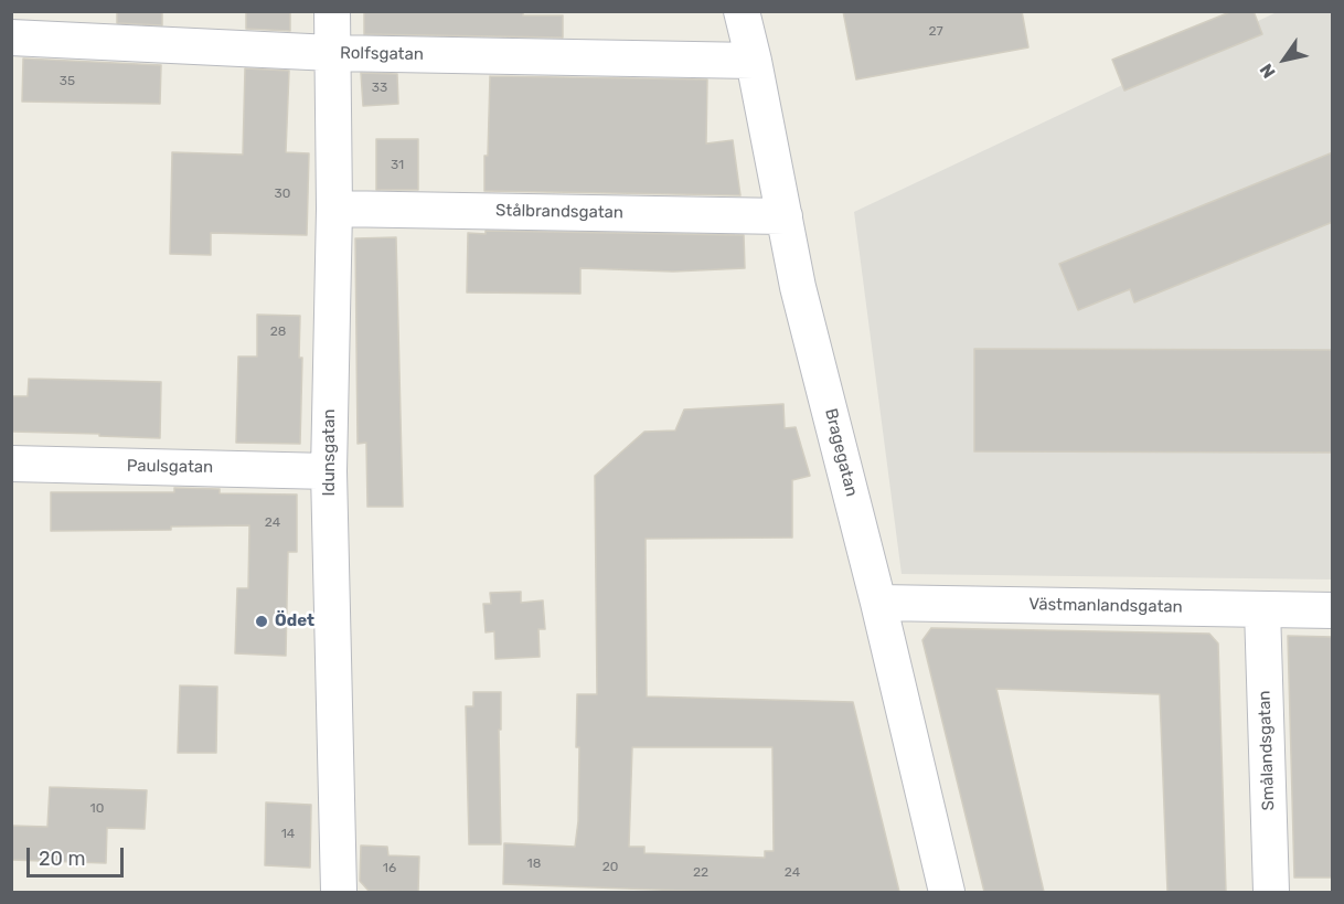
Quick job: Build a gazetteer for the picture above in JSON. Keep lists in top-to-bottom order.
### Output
{
  "streets": {
    "street": [
      "Rolfsgatan",
      "Stålbrandsgatan",
      "Idunsgatan",
      "Bragegatan",
      "Paulsgatan",
      "Västmanlandsgatan",
      "Smålandsgatan"
    ]
  },
  "crossings": [
    ["Rolfsgatan", "Idunsgatan"],
    ["Rolfsgatan", "Bragegatan"],
    ["Stålbrandsgatan", "Idunsgatan"],
    ["Stålbrandsgatan", "Bragegatan"],
    ["Idunsgatan", "Paulsgatan"],
    ["Bragegatan", "Västmanlandsgatan"],
    ["Västmanlandsgatan", "Smålandsgatan"]
  ],
  "places": ["Ödet"],
  "house_numbers": [
    "27",
    "35",
    "33",
    "31",
    "30",
    "28",
    "24",
    "10",
    "14",
    "18",
    "20",
    "16",
    "22",
    "24"
  ],
  "scale_bar": "20 m",
  "north": "bottom left"
}
